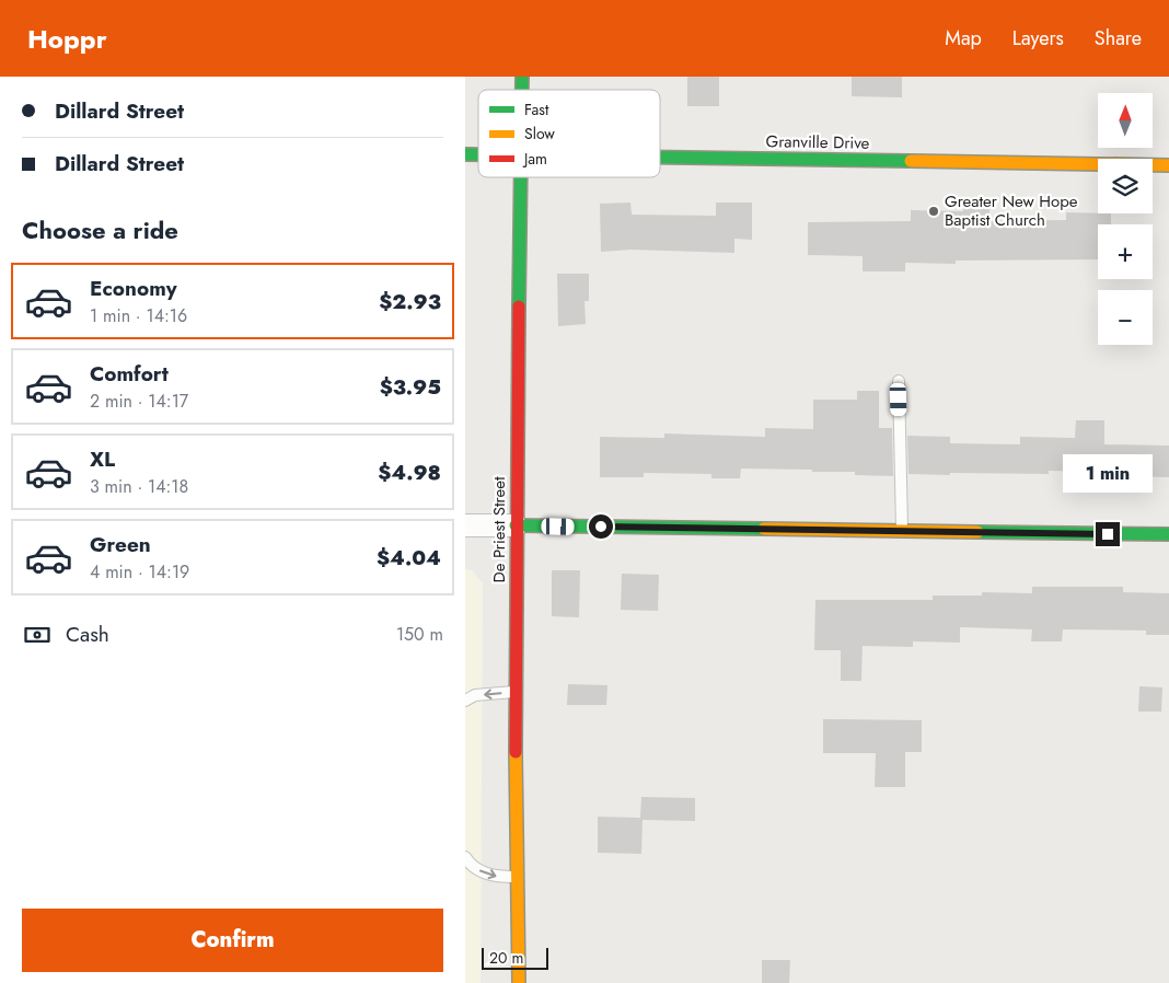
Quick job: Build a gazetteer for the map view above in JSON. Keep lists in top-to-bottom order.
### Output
{
  "streets": {
    "street": ["Granville Drive", "De Priest Street"]
  },
  "places": ["Greater New Hope Baptist Church"],
  "legend": ["Fast", "Slow", "Jam"],
  "scale_bar": "20 m",
  "north": "top",
  "page": {
    "header": "Hoppr",
    "nav": ["Map", "Layers", "Share"],
    "banner": ["Dillard Street", "Dillard Street"],
    "map_buttons": ["+", "−"],
    "heading": "Choose a ride",
    "list": [
      {
        "name": "Economy",
        "note": "1 min · 14:16",
        "value": "$2.93"
      },
      {
        "name": "Comfort",
        "note": "2 min · 14:17",
        "value": "$3.95"
      },
      {
        "name": "XL",
        "note": "3 min · 14:18",
        "value": "$4.98"
      },
      {
        "name": "Green",
        "note": "4 min · 14:19",
        "value": "$4.04"
      }
    ],
    "bubble": "1 min",
    "pay": ["Cash", "150 m"],
    "buttons": "Confirm",
    "scale": "20 m"
  }
}
